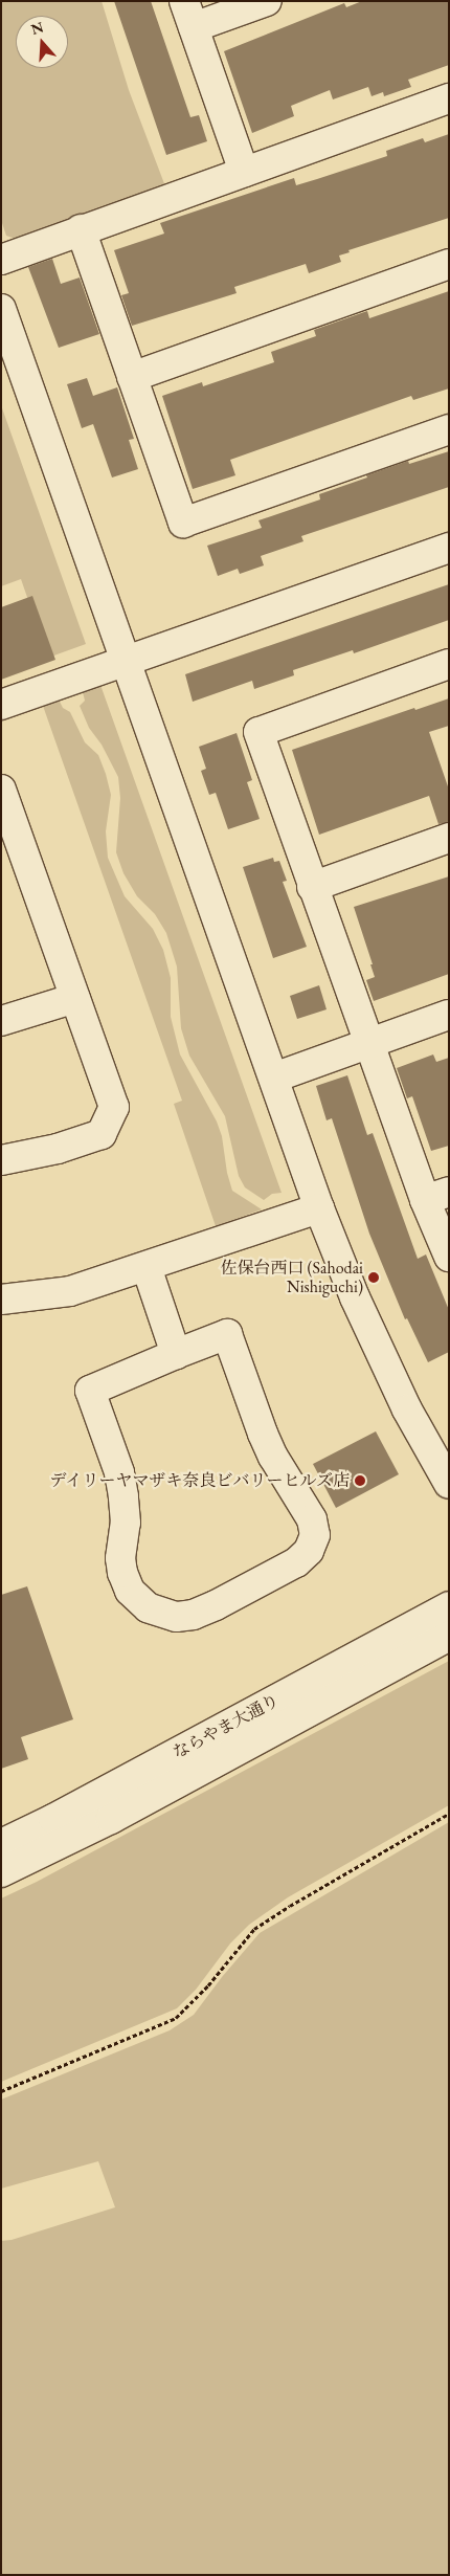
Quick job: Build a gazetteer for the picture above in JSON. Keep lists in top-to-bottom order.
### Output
{
  "streets": {
    "street": ["ならやま大通り"]
  },
  "places": ["佐保台西口 (Sahodai Nishiguchi)", "デイリーヤマザキ奈良ビバリーヒルズ店"],
  "north": "top"
}
